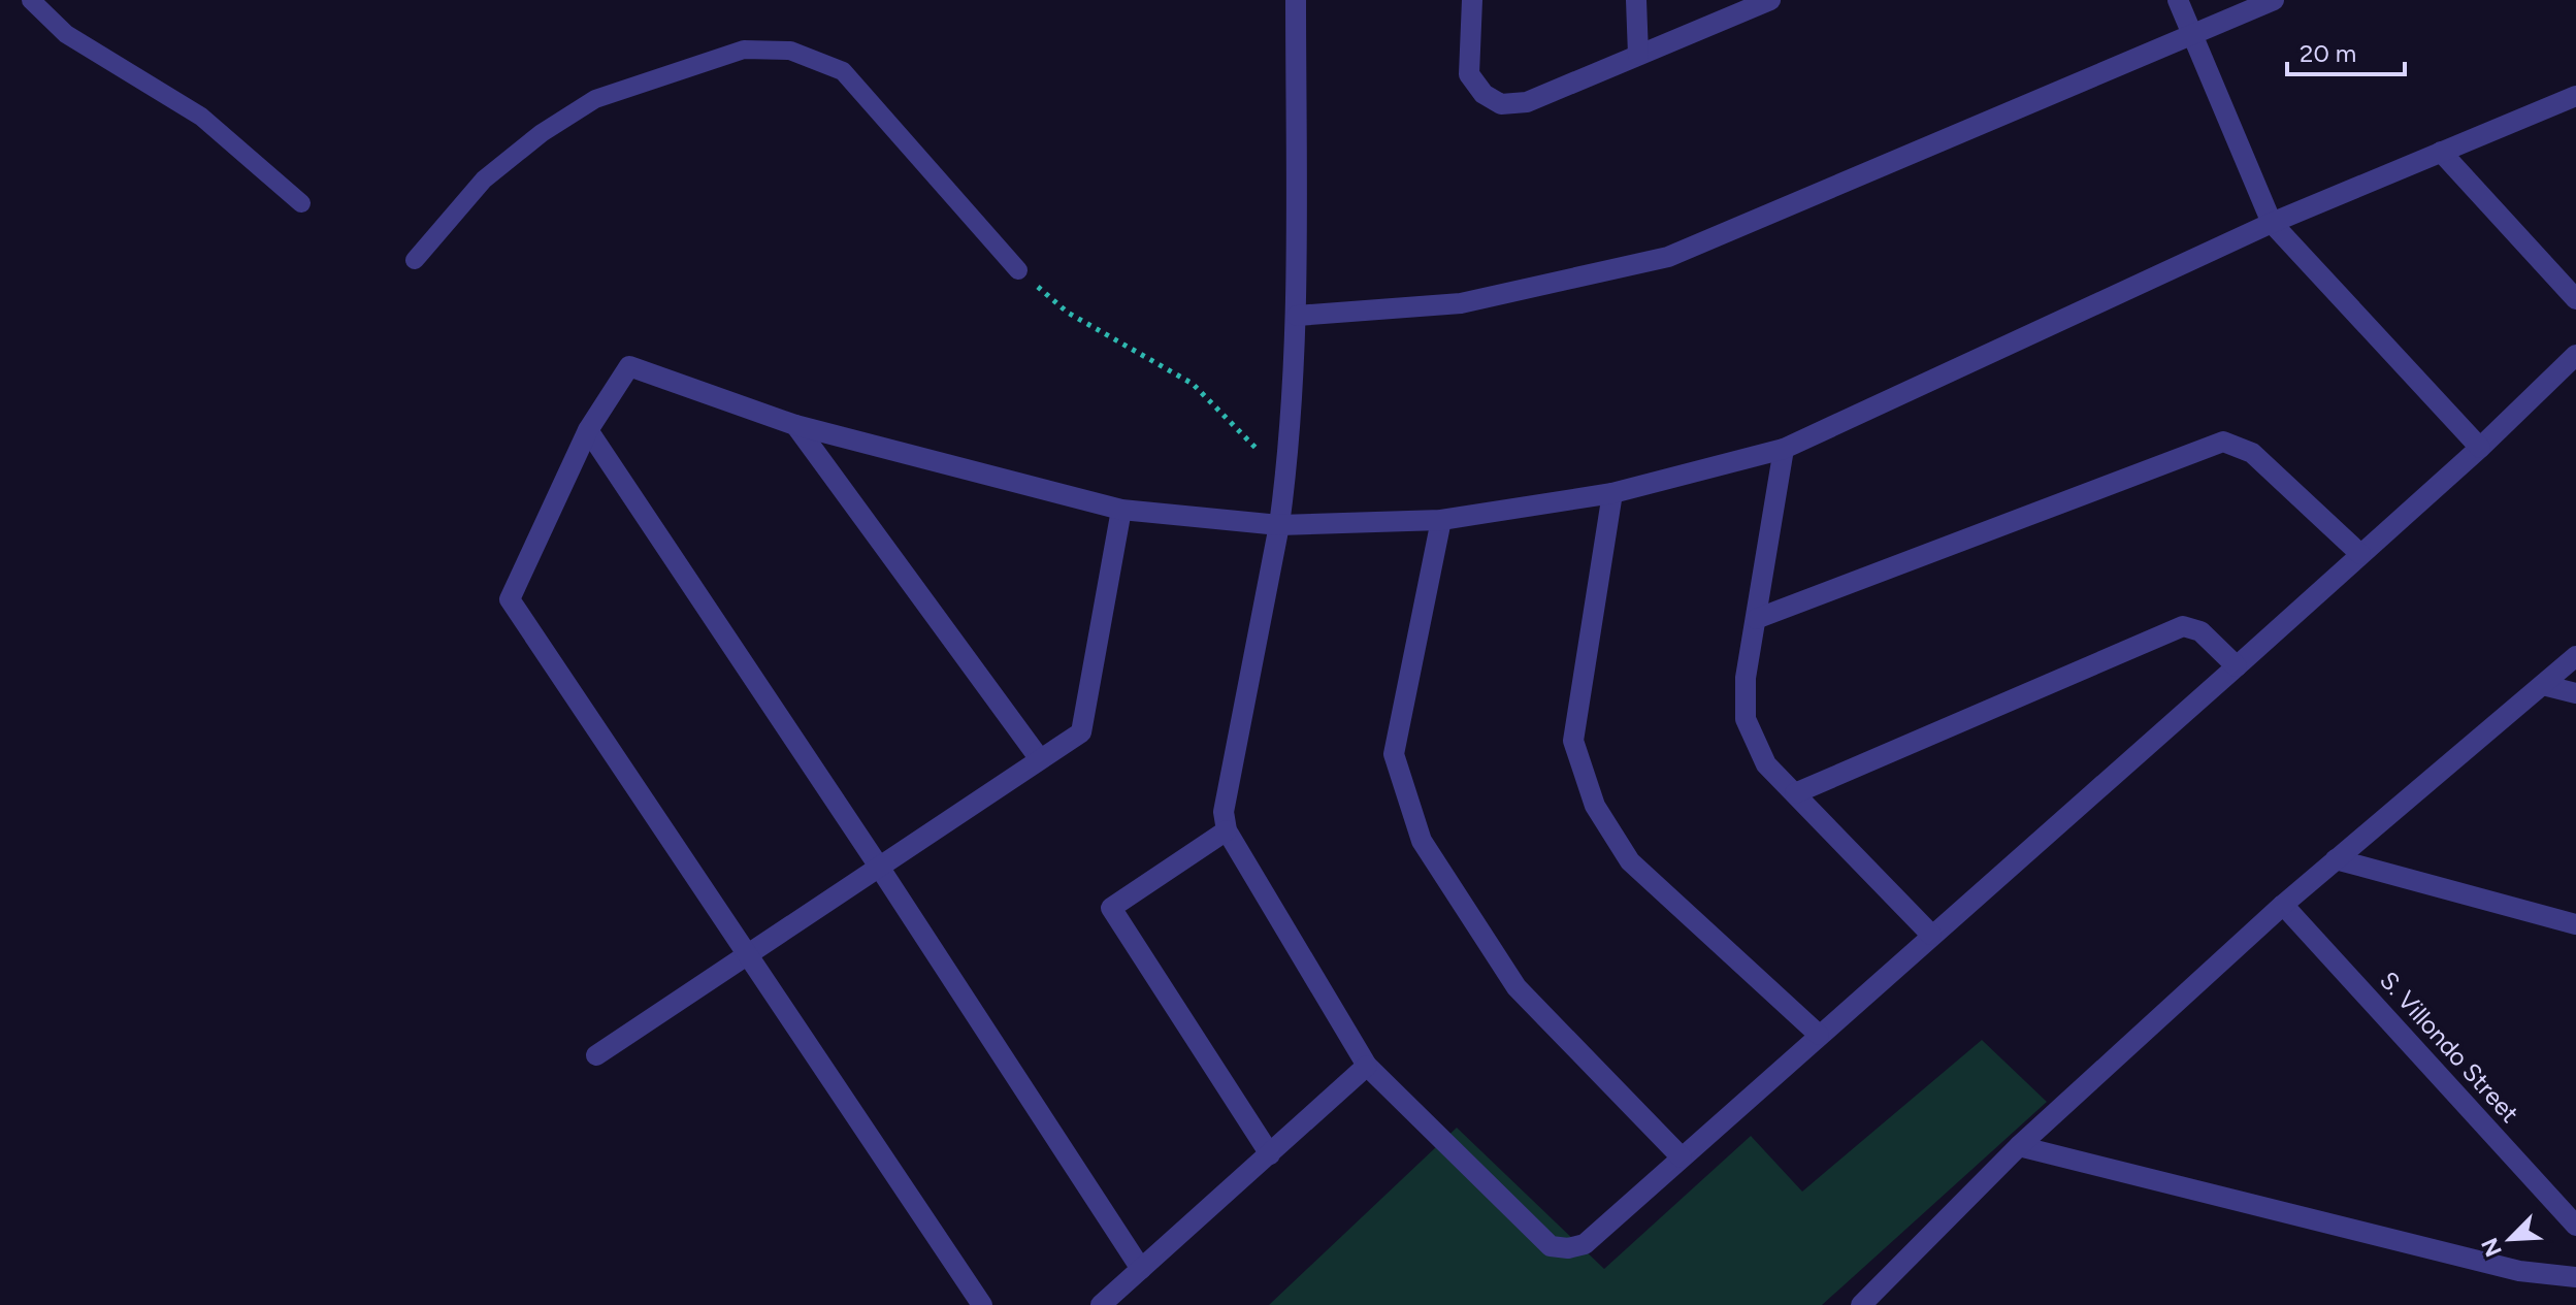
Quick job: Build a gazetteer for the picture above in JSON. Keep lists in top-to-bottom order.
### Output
{
  "streets": {
    "street": ["S. Villondo Street"]
  },
  "scale_bar": "20 m",
  "north": "bottom left"
}
